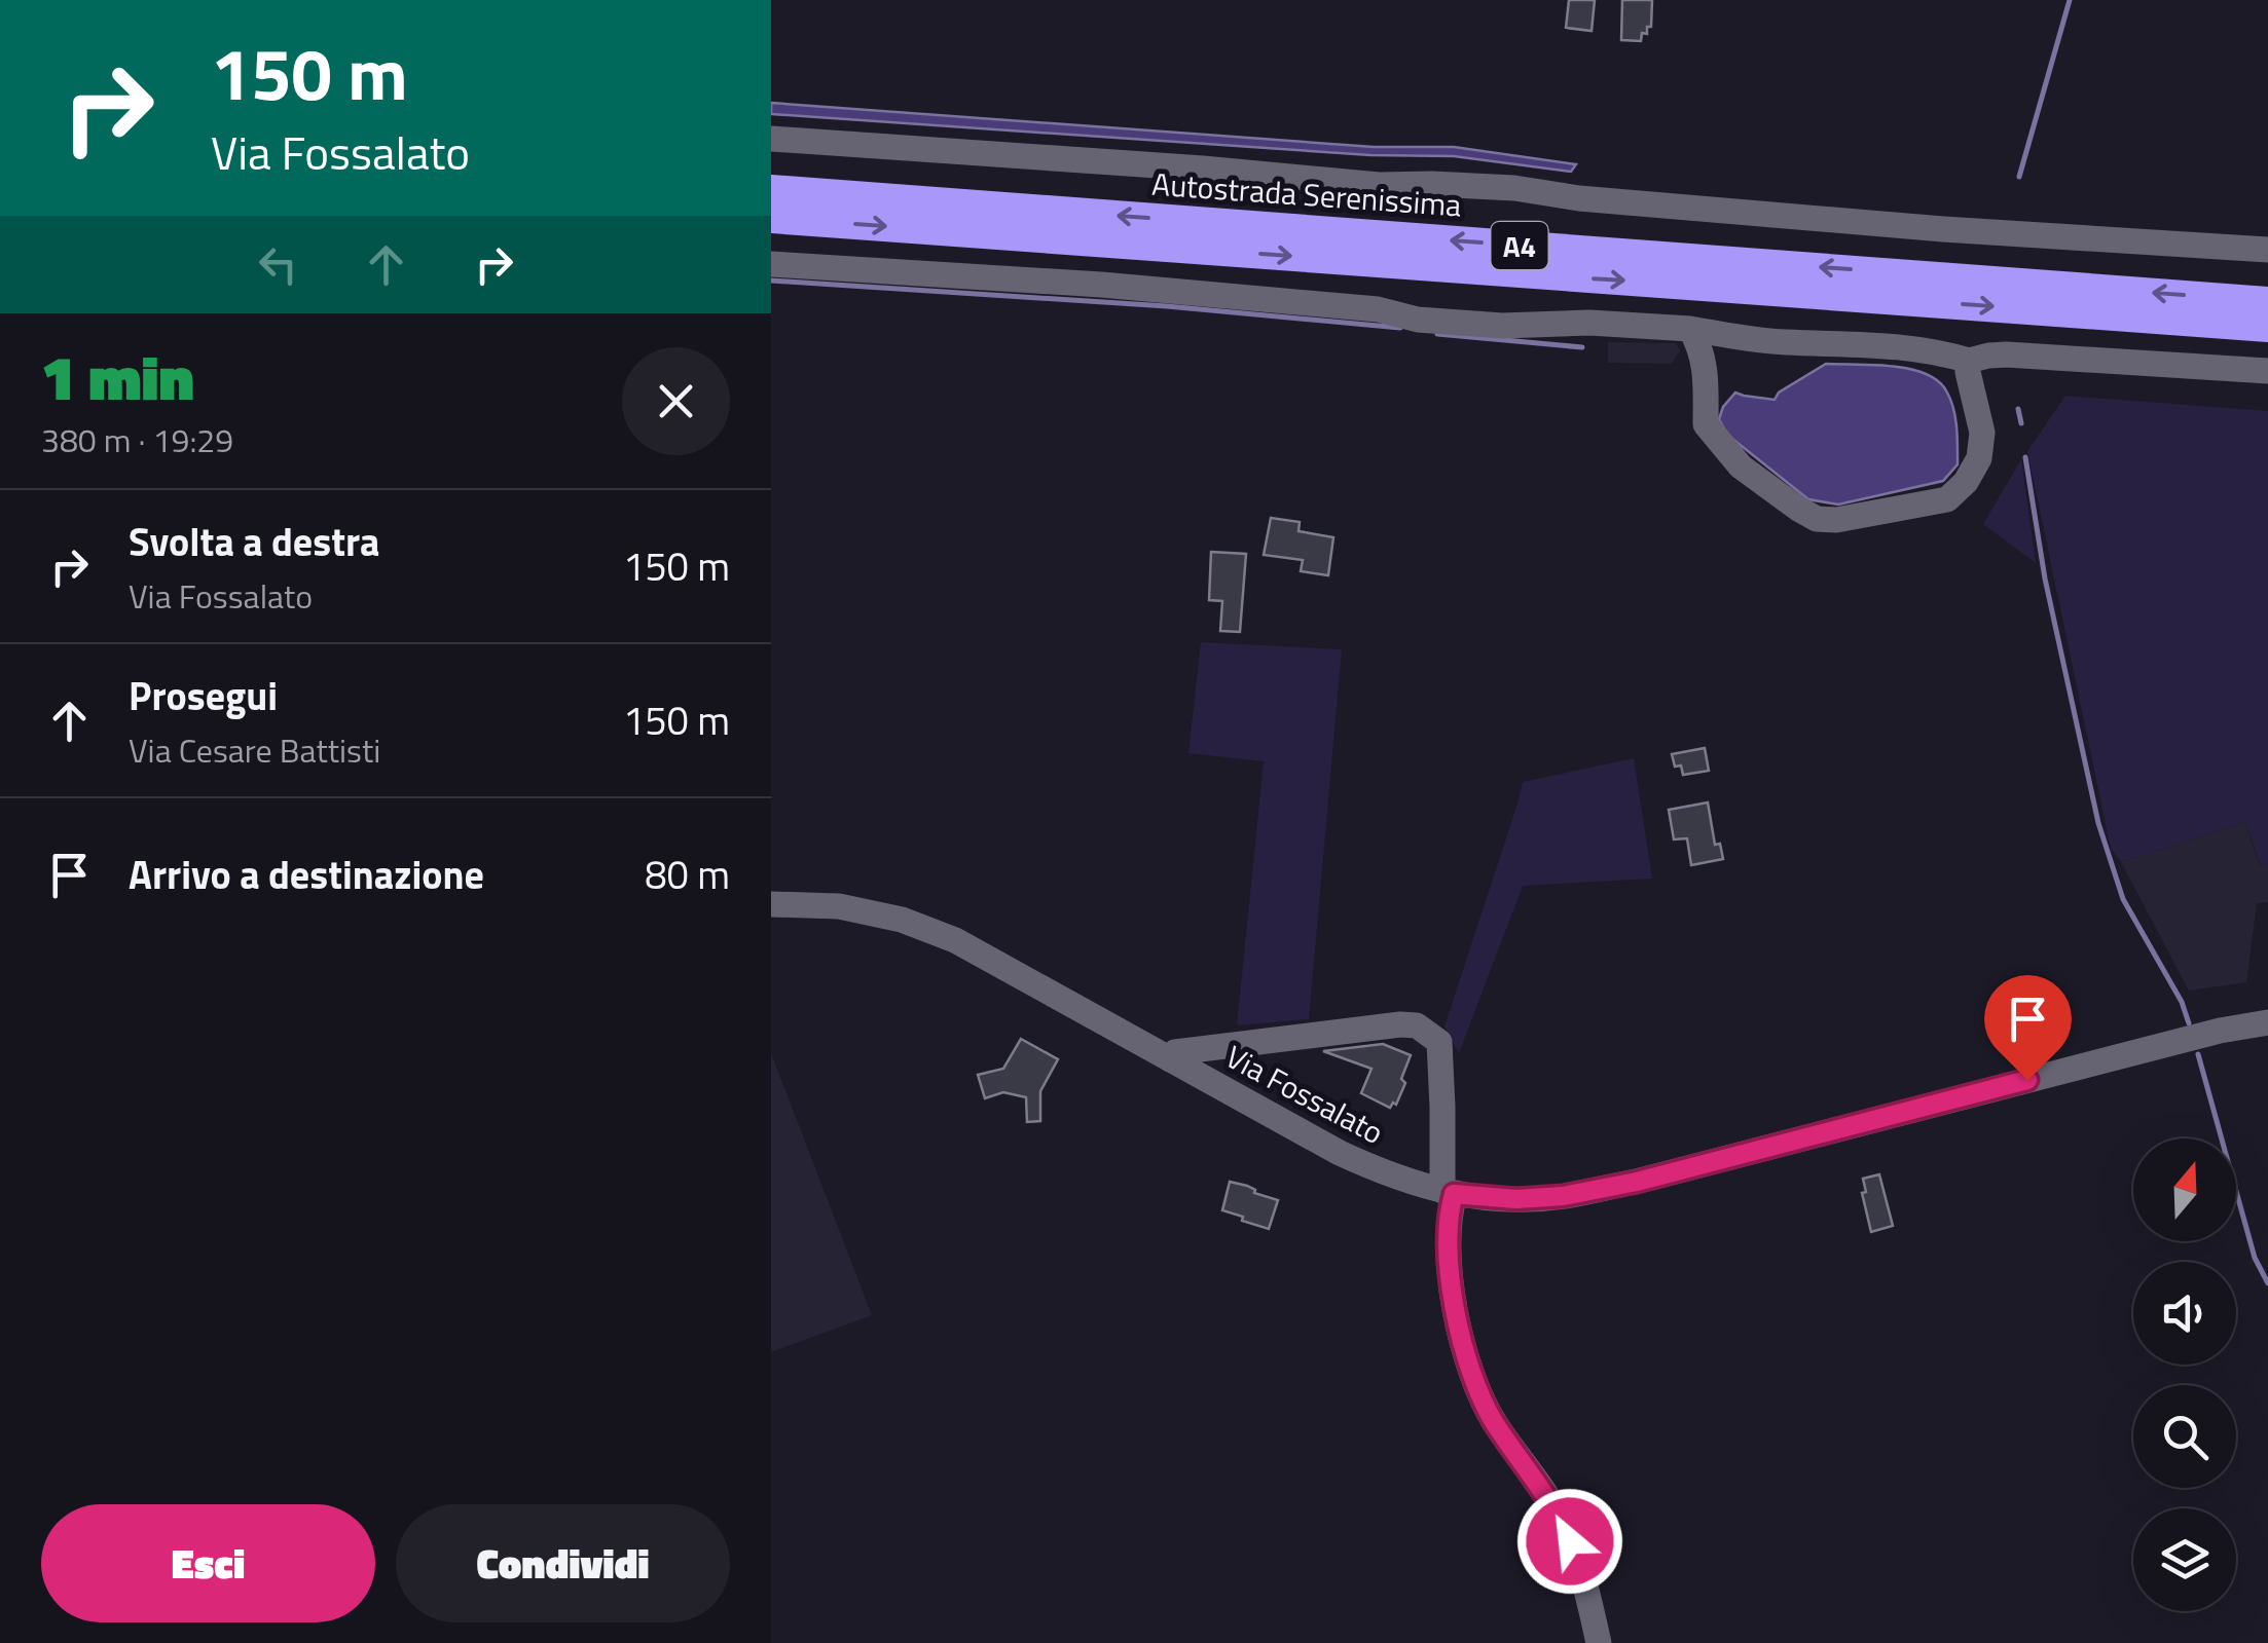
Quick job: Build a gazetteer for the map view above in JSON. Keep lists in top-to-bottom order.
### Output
{
  "streets": {
    "highway": ["Autostrada Serenissima", "A4"],
    "street": ["Via Fossalato"]
  },
  "north": "top",
  "page": {
    "turn": ["150 m", "Via Fossalato"],
    "heading": ["1 min", "380 m · 19:29"],
    "list": [
      {
        "name": "Svolta a destra",
        "note": "Via Fossalato",
        "value": "150 m"
      },
      {
        "name": "Prosegui",
        "note": "Via Cesare Battisti",
        "value": "150 m"
      },
      {
        "name": "Arrivo a destinazione",
        "value": "80 m"
      }
    ],
    "buttons": ["Esci", "Condividi"]
  }
}
